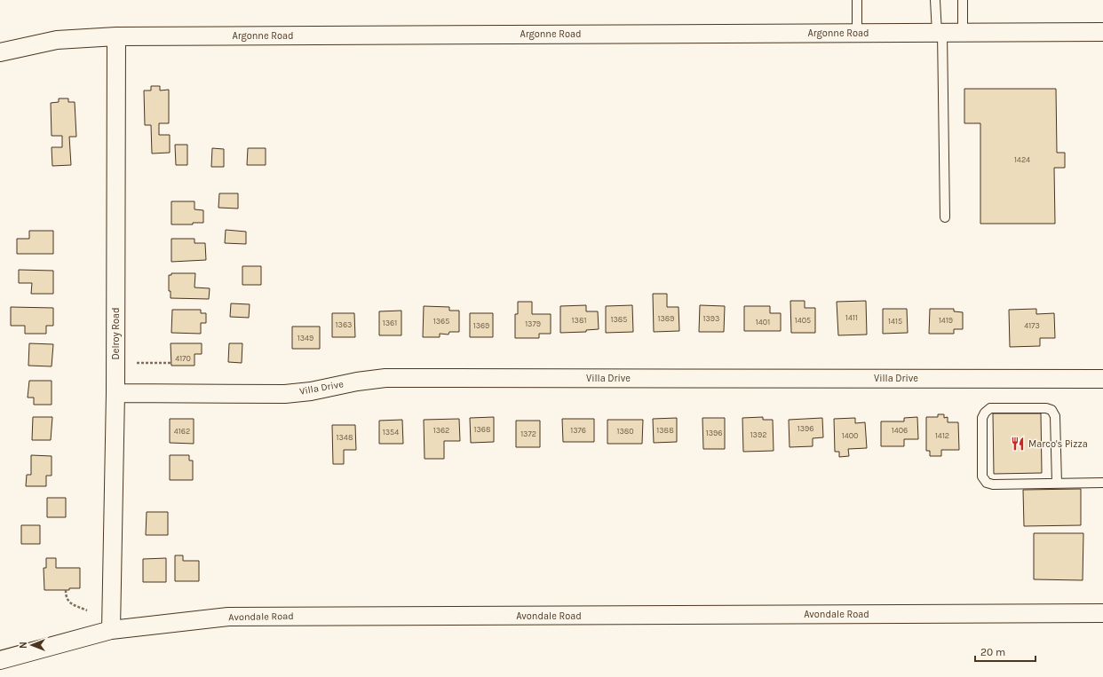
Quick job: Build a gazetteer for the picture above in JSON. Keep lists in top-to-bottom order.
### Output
{
  "streets": {
    "street": [
      "Argonne Road",
      "Delroy Road",
      "Villa Drive",
      "Avondale Road"
    ]
  },
  "crossings": [
    ["Argonne Road", "Delroy Road"],
    ["Delroy Road", "Villa Drive"],
    ["Delroy Road", "Avondale Road"]
  ],
  "places": {
    "restaurant": ["Marco's Pizza"]
  },
  "house_numbers": [
    "1424",
    "1411",
    "1389",
    "1393",
    "1385",
    "1381",
    "1405",
    "1419",
    "1365",
    "1415",
    "1401",
    "1361",
    "1379",
    "1363",
    "1369",
    "4173",
    "1349",
    "4170",
    "1396",
    "1368",
    "1362",
    "1376",
    "1388",
    "1406",
    "4162",
    "1380",
    "1354",
    "1396",
    "1372",
    "1392",
    "1400",
    "1412",
    "1348"
  ],
  "scale_bar": "20 m",
  "north": "left"
}
